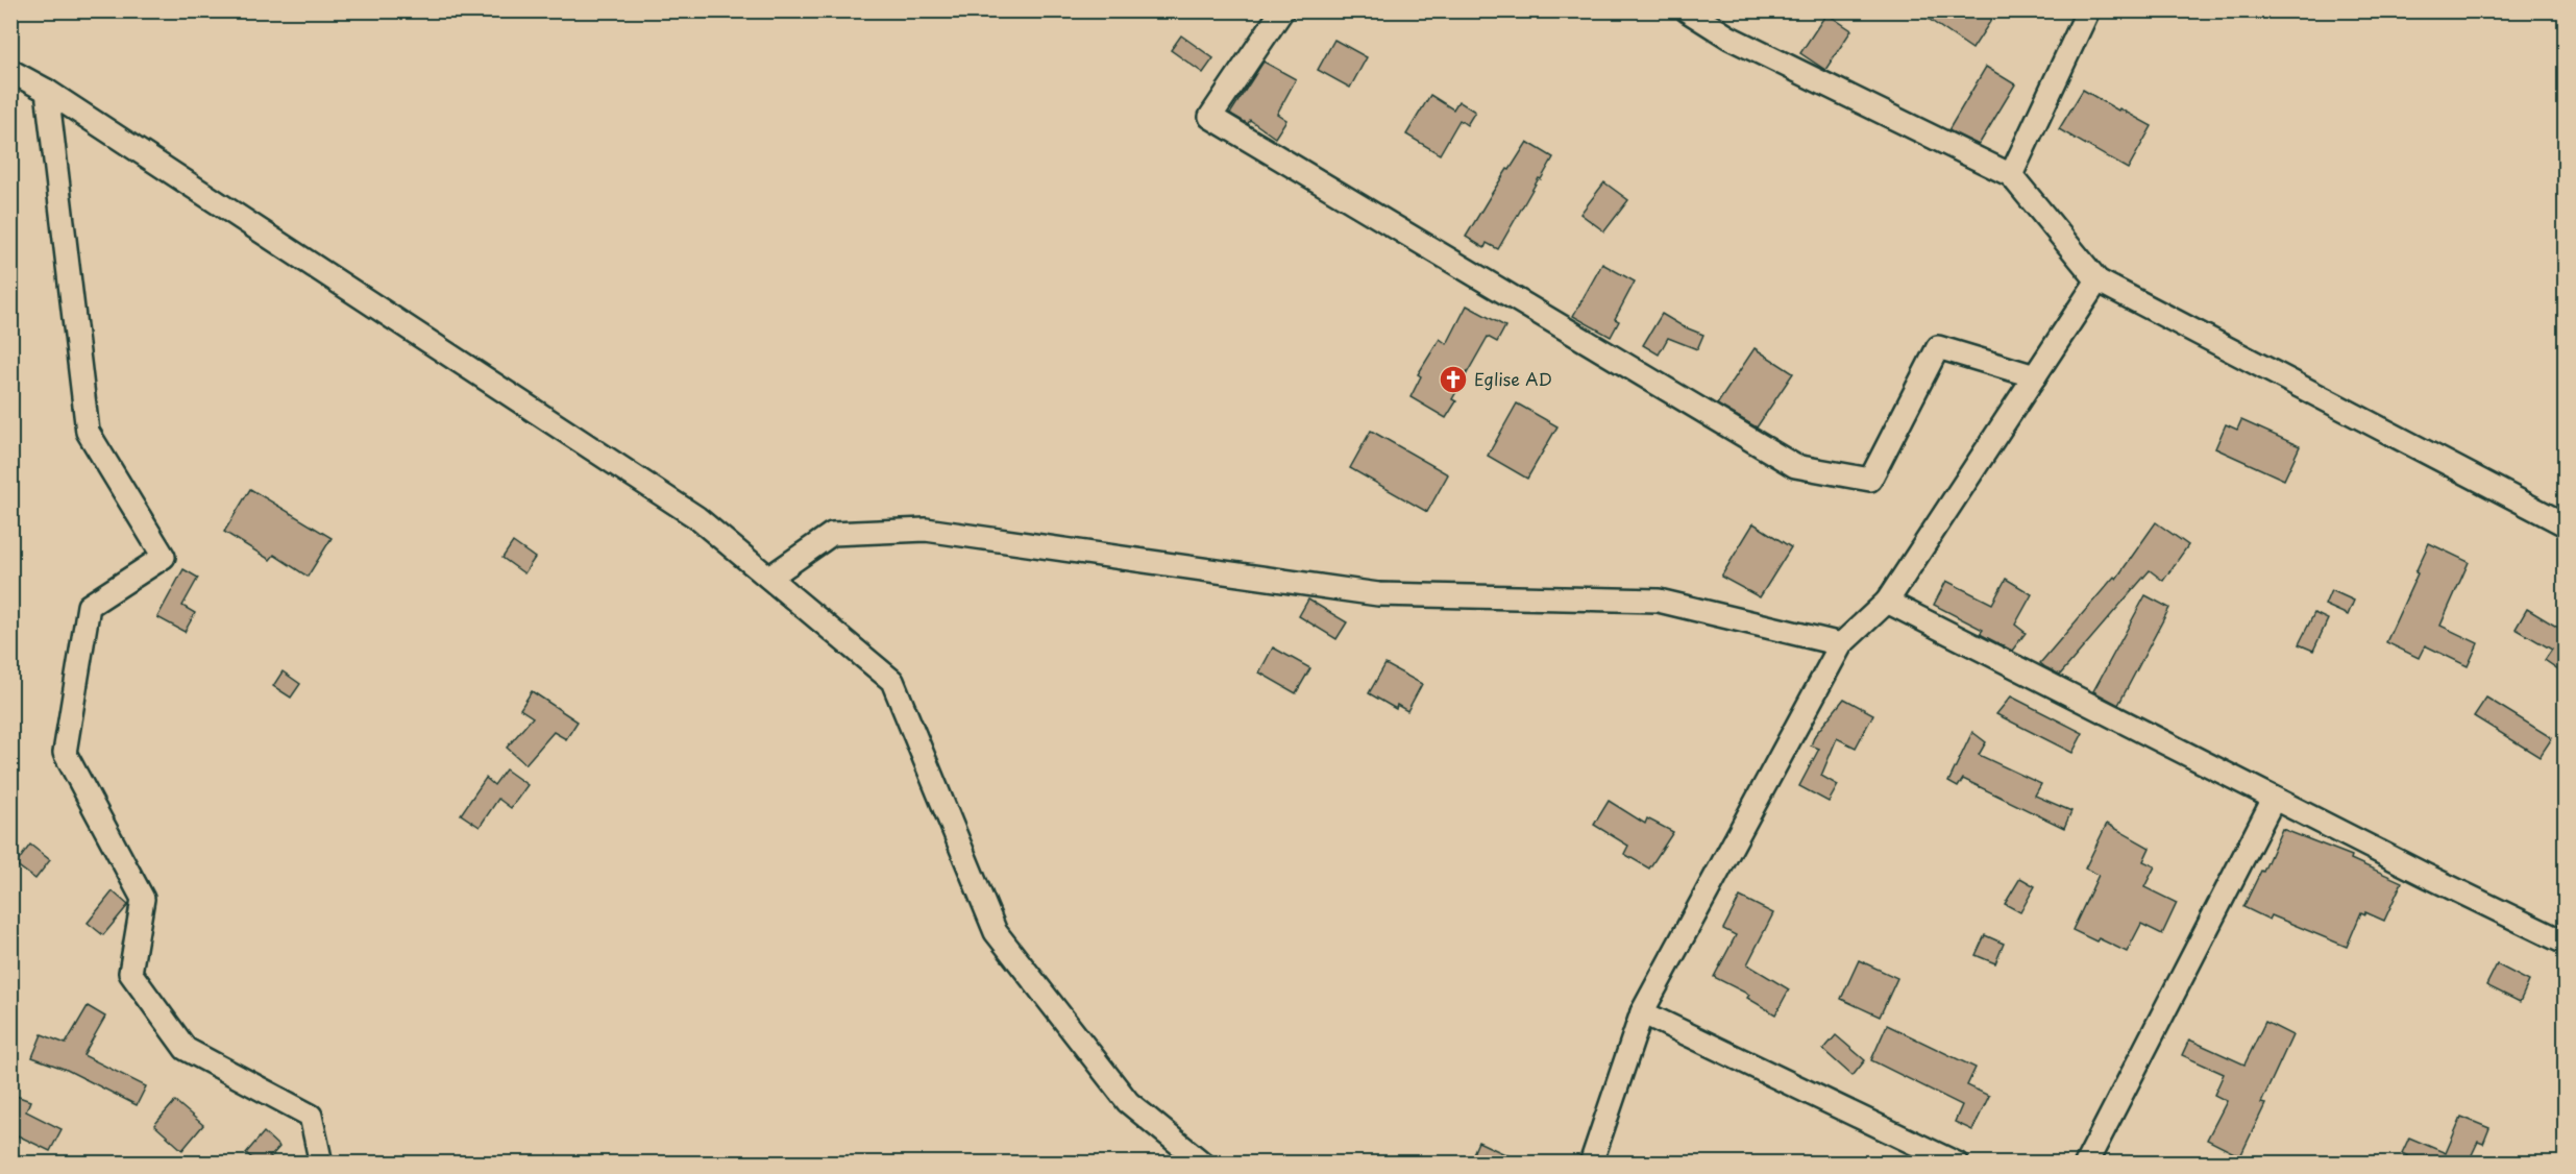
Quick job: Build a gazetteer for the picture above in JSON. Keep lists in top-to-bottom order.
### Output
{
  "places": {
    "church": ["Eglise AD"]
  }
}
